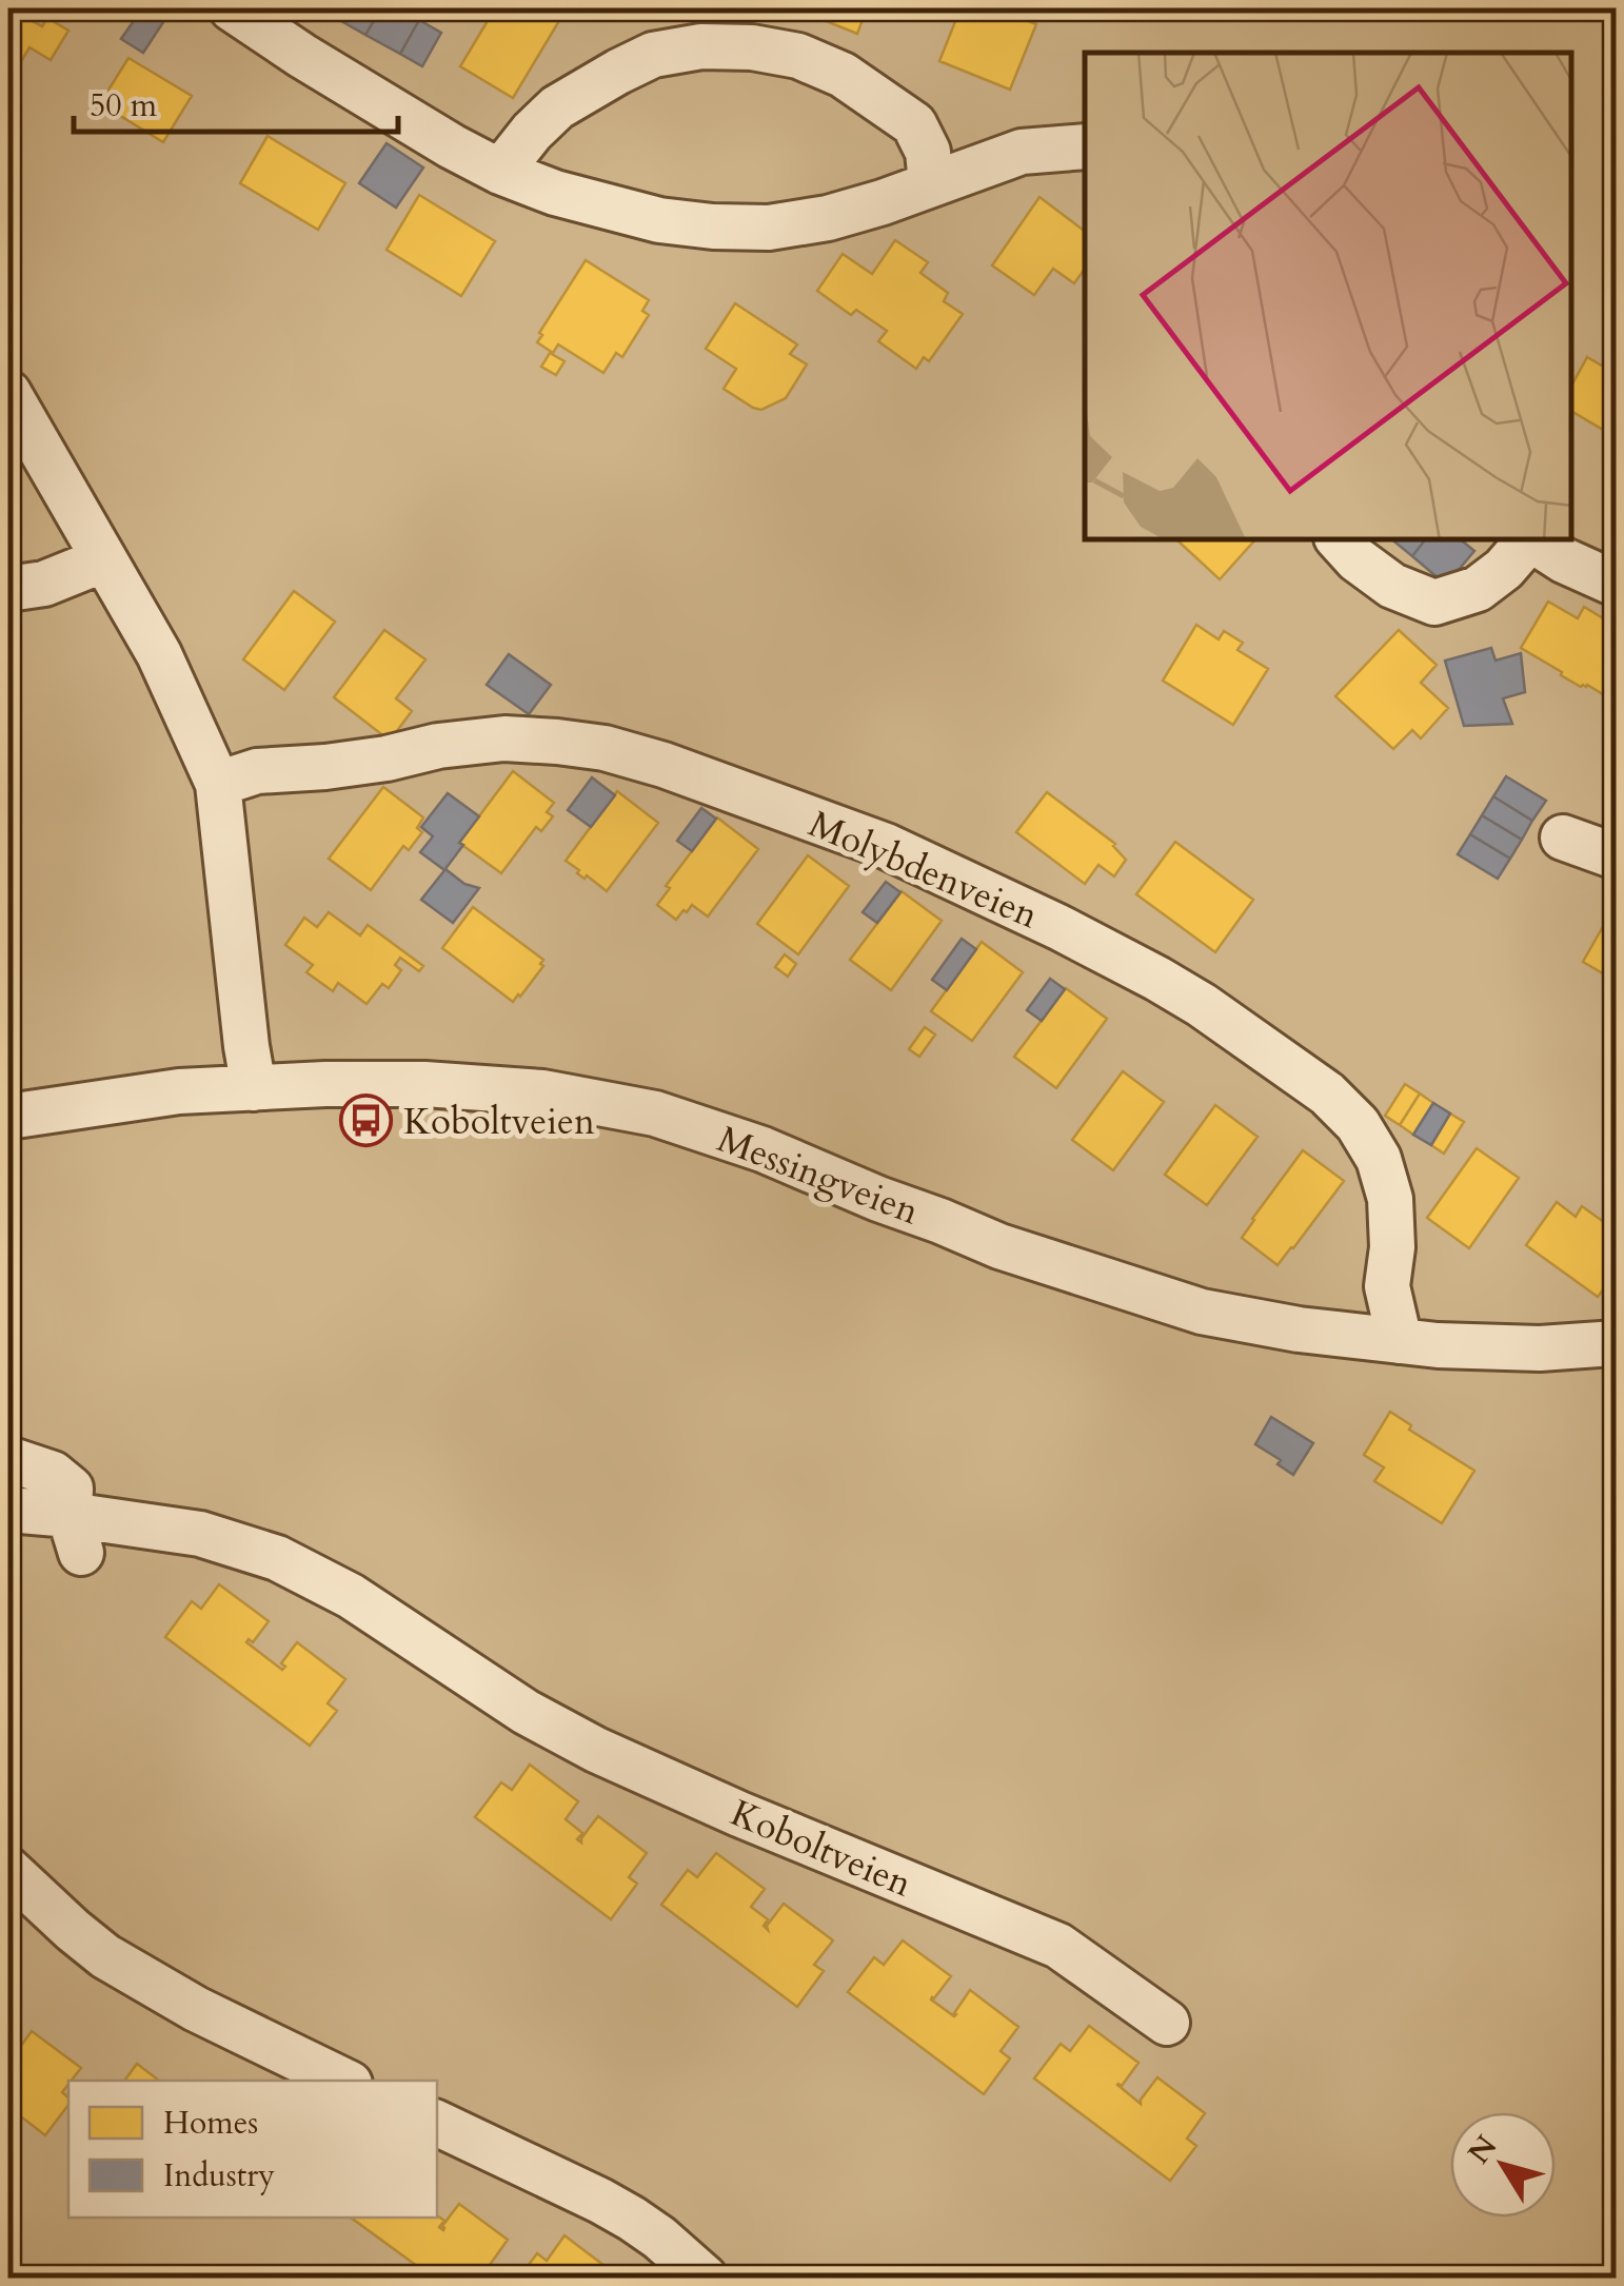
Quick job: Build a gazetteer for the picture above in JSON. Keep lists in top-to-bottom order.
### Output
{
  "streets": {
    "street": ["Molybdenveien", "Messingveien", "Koboltveien"]
  },
  "crossings": [
    ["Molybdenveien", "Messingveien"]
  ],
  "places": {
    "bus stop": ["Koboltveien"]
  },
  "legend": ["Homes", "Industry"],
  "scale_bar": "50 m",
  "north": "top left"
}
